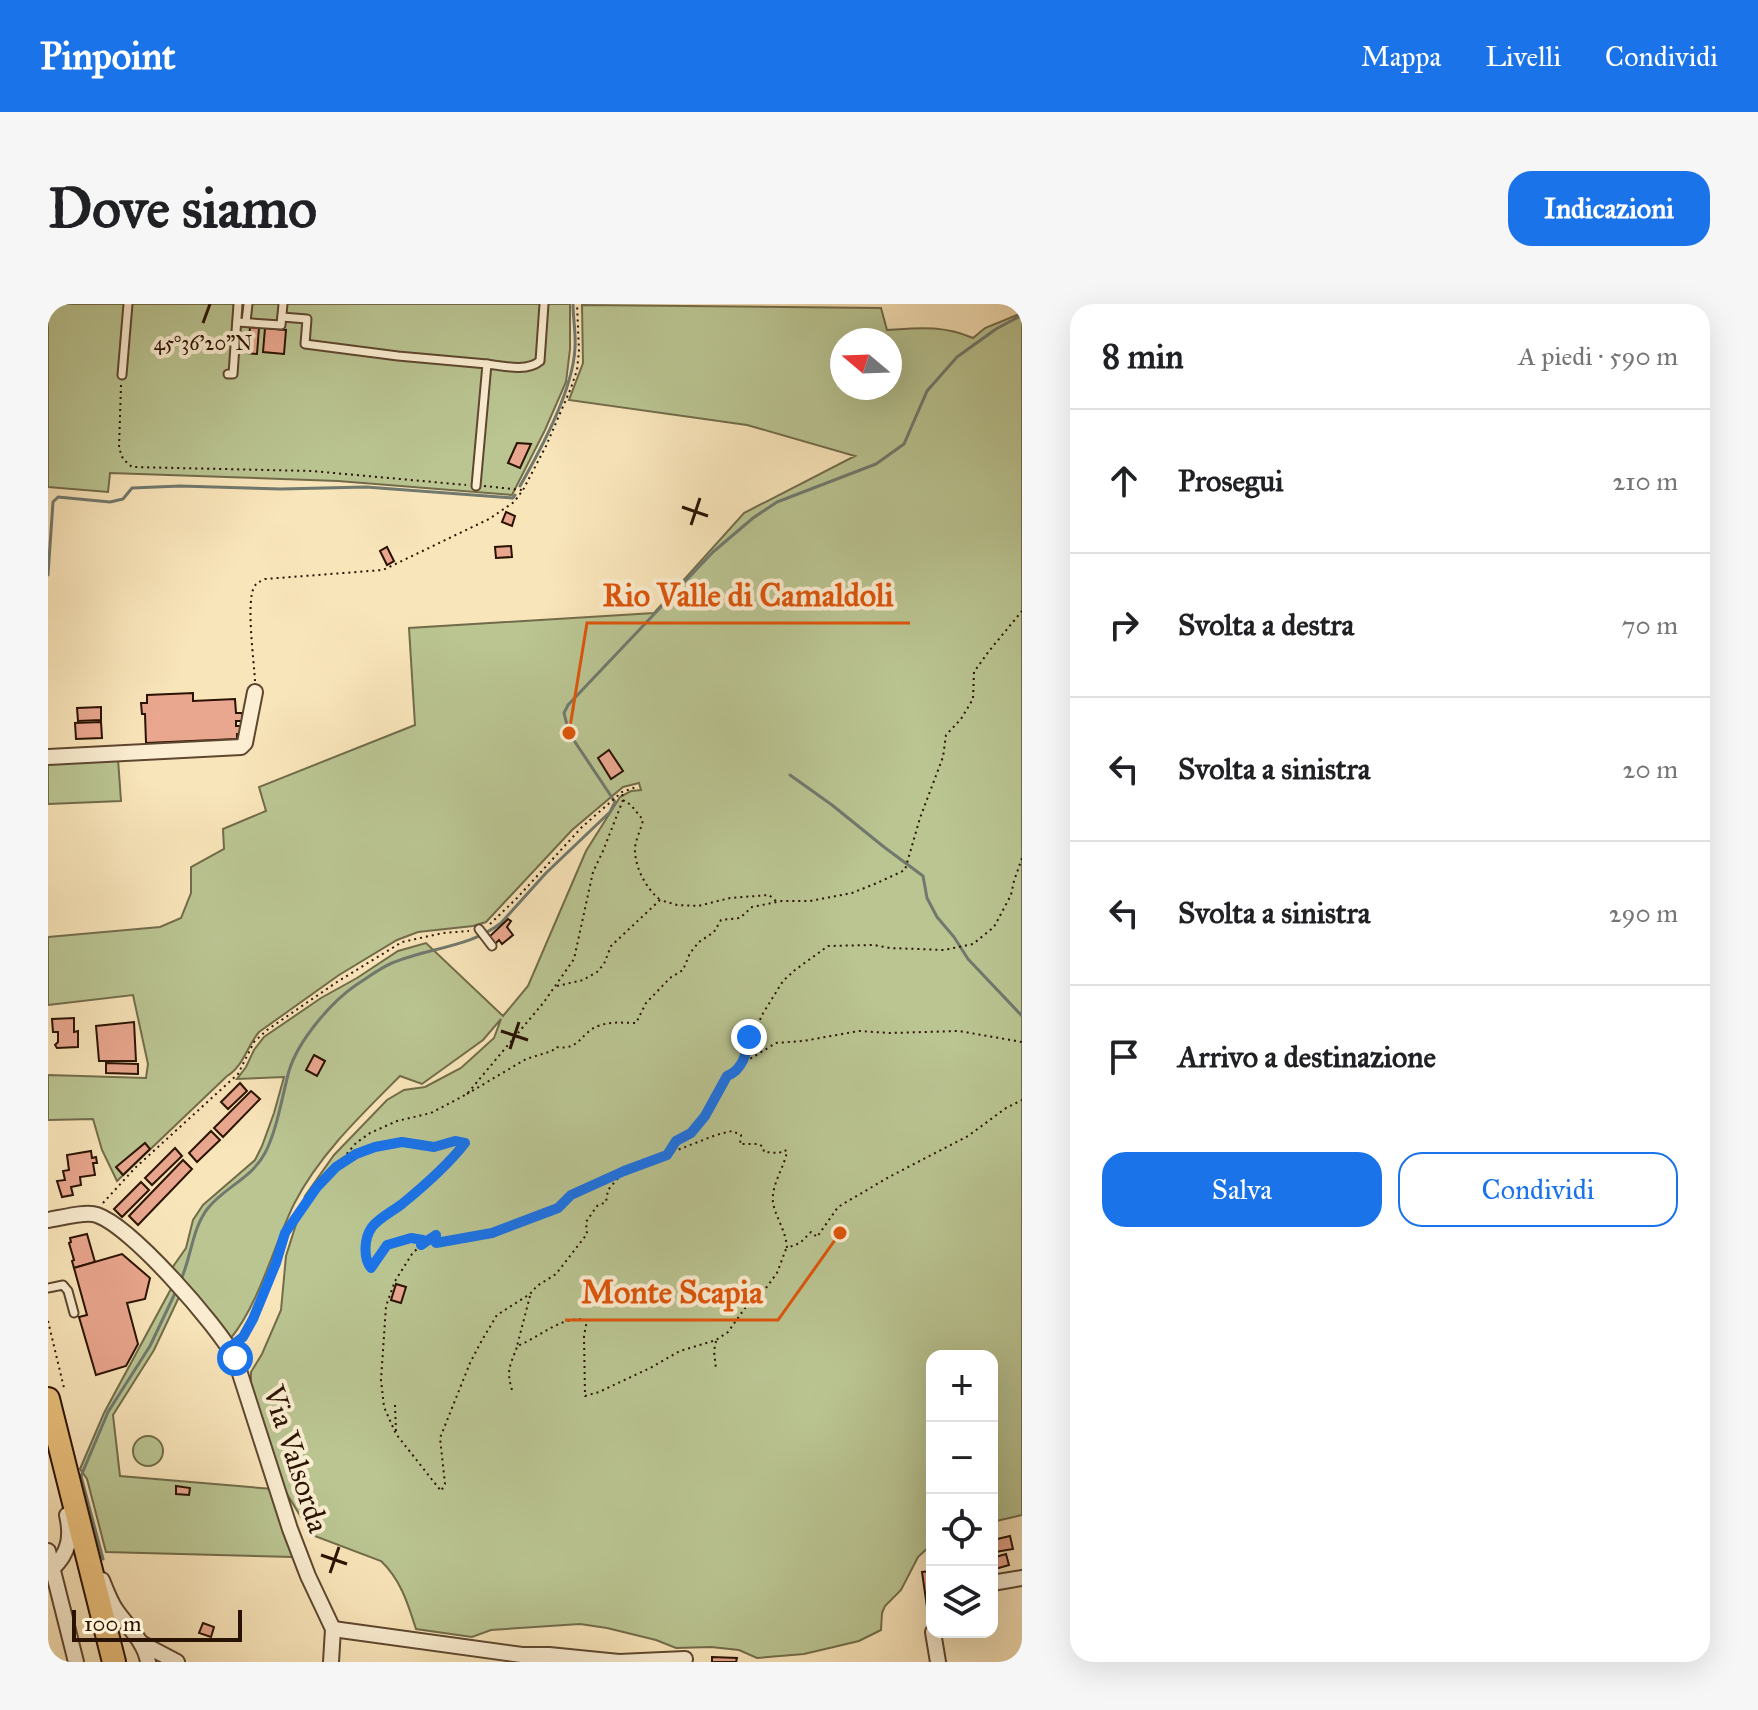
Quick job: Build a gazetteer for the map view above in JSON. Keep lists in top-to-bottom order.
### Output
{
  "streets": {
    "street": ["Via Valsorda"]
  },
  "places": ["Rio Valle di Camaldoli", "Monte Scapia"],
  "scale_bar": "100 m",
  "north": "left",
  "page": {
    "header": "Pinpoint",
    "nav": ["Mappa", "Livelli", "Condividi"],
    "buttons": [
      "Indicazioni",
      ["Salva", "Condividi"]
    ],
    "title": "Dove siamo",
    "heading": ["8 min", "A piedi · 590 m"],
    "list": [
      ["Prosegui", "210 m"],
      ["Svolta a destra", "70 m"],
      ["Svolta a sinistra", "20 m"],
      ["Svolta a sinistra", "290 m"],
      "Arrivo a destinazione"
    ],
    "map_buttons": ["+", "−"],
    "scale": "100 m"
  },
  "coordinates": ["45°36'20\"N"]
}
